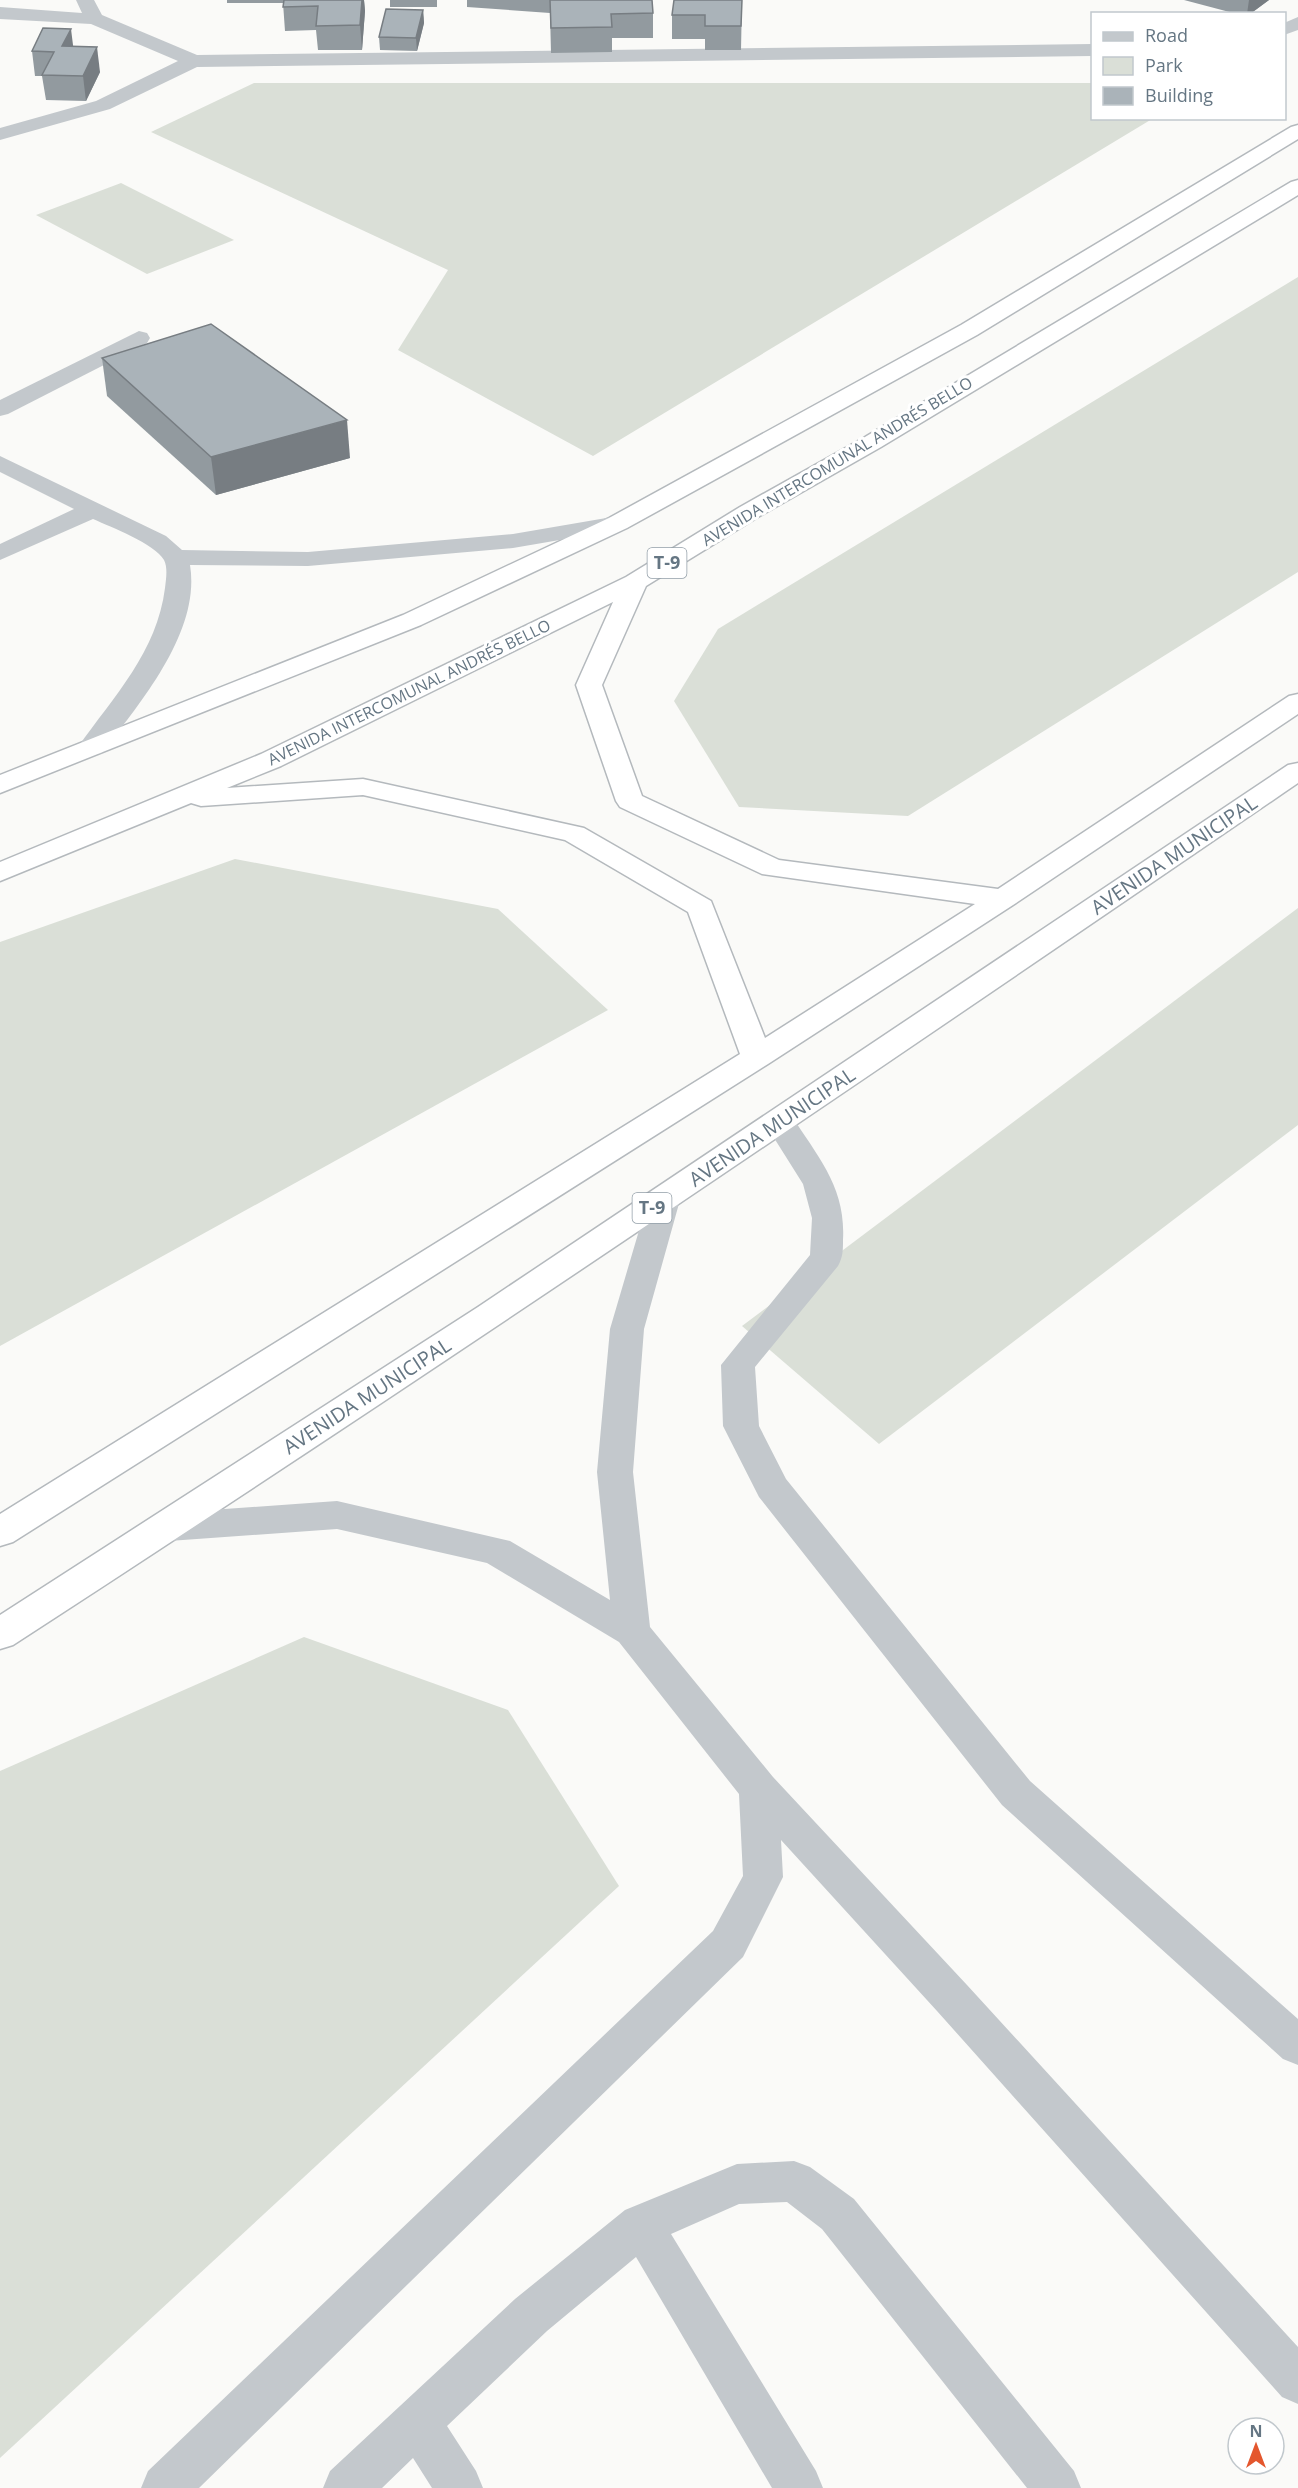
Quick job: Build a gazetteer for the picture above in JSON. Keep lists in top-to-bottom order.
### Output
{
  "streets": {
    "highway": ["AVENIDA INTERCOMUNAL ANDRÉS BELLO", "T-9", "AVENIDA MUNICIPAL"]
  },
  "legend": ["Road", "Park", "Building"],
  "north": "top"
}
